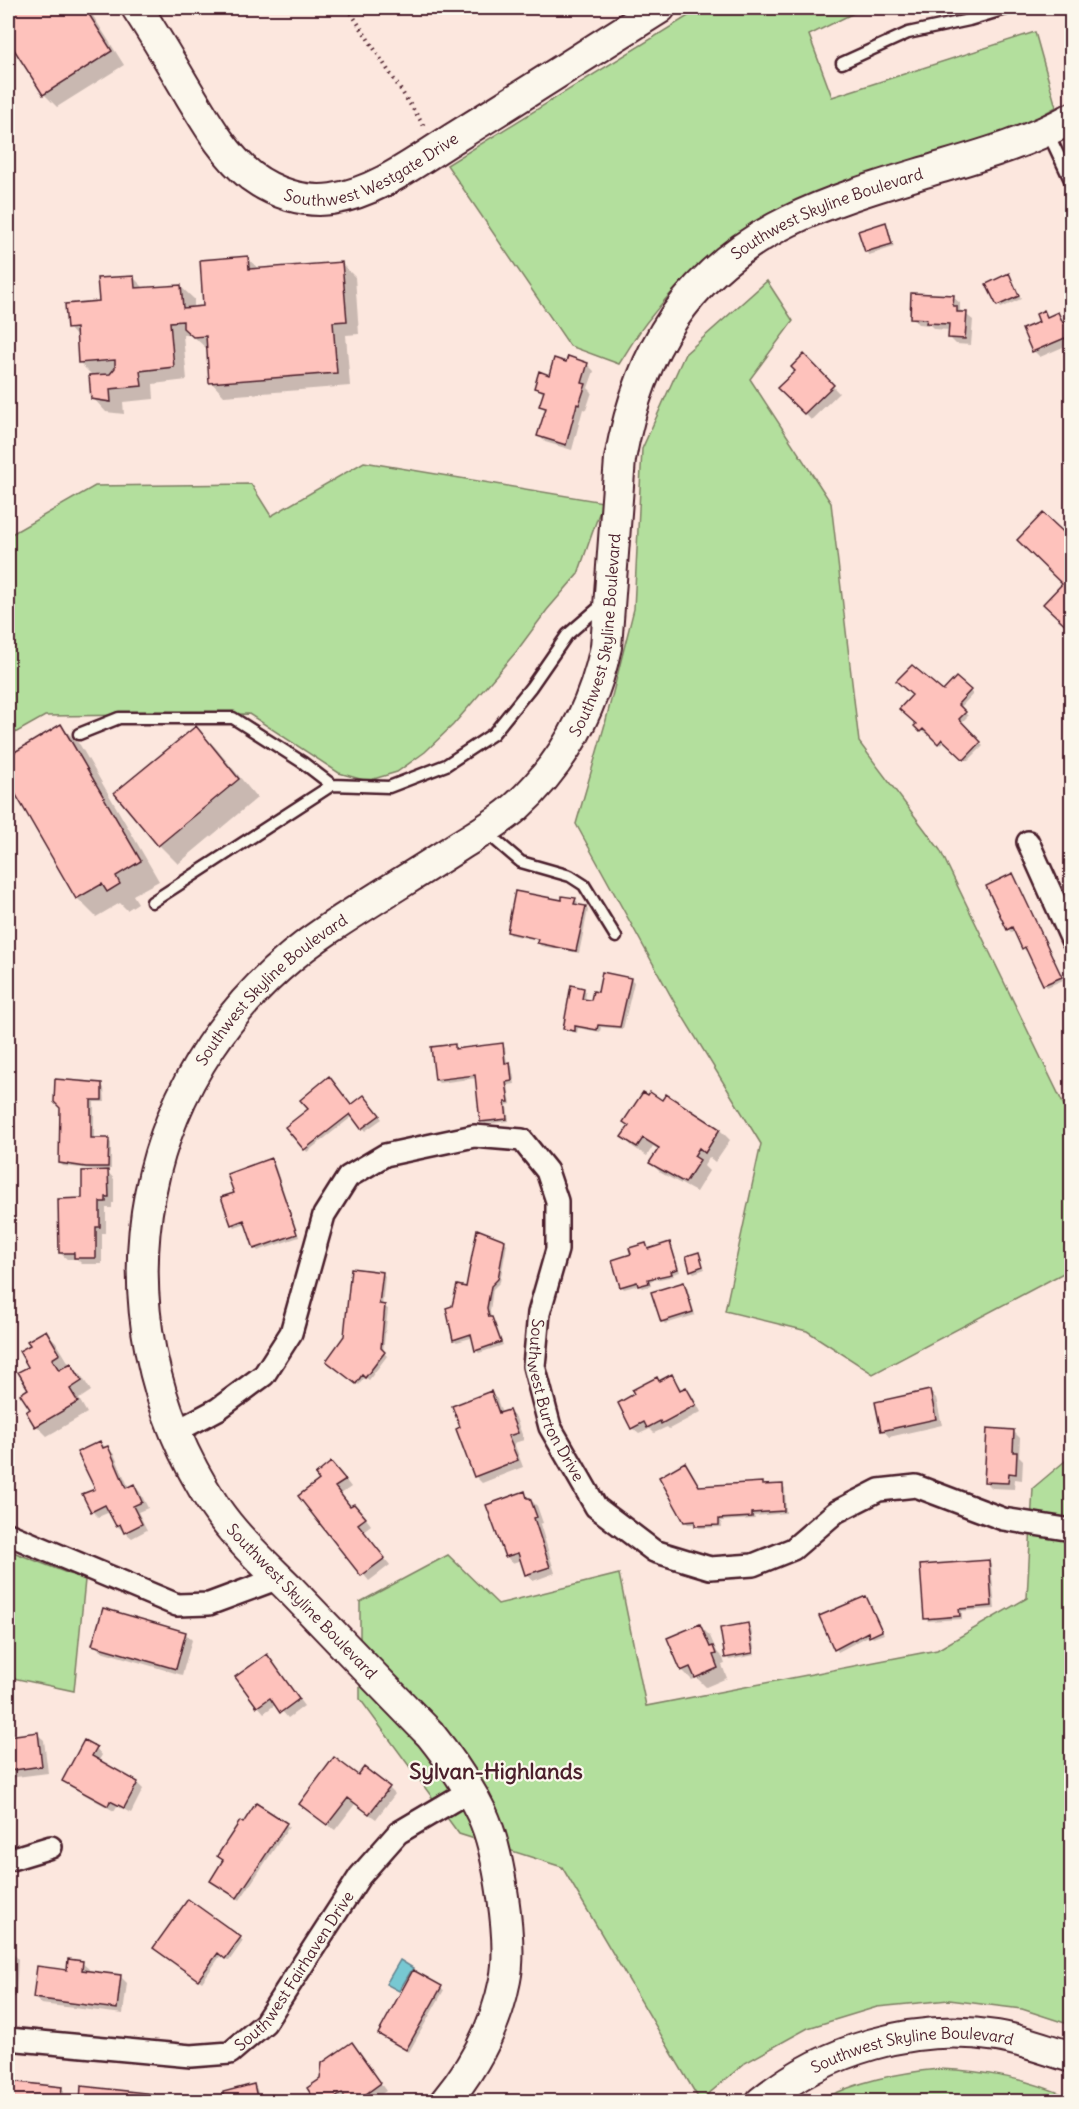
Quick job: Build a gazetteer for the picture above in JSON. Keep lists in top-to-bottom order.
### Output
{
  "streets": {
    "main road": ["Southwest Westgate Drive", "Southwest Skyline Boulevard"],
    "street": ["Southwest Burton Drive", "Southwest Fairhaven Drive"]
  },
  "crossings": [
    ["Southwest Skyline Boulevard", "Southwest Burton Drive"],
    ["Southwest Skyline Boulevard", "Southwest Fairhaven Drive"]
  ],
  "districts": ["Sylvan-Highlands"]
}
